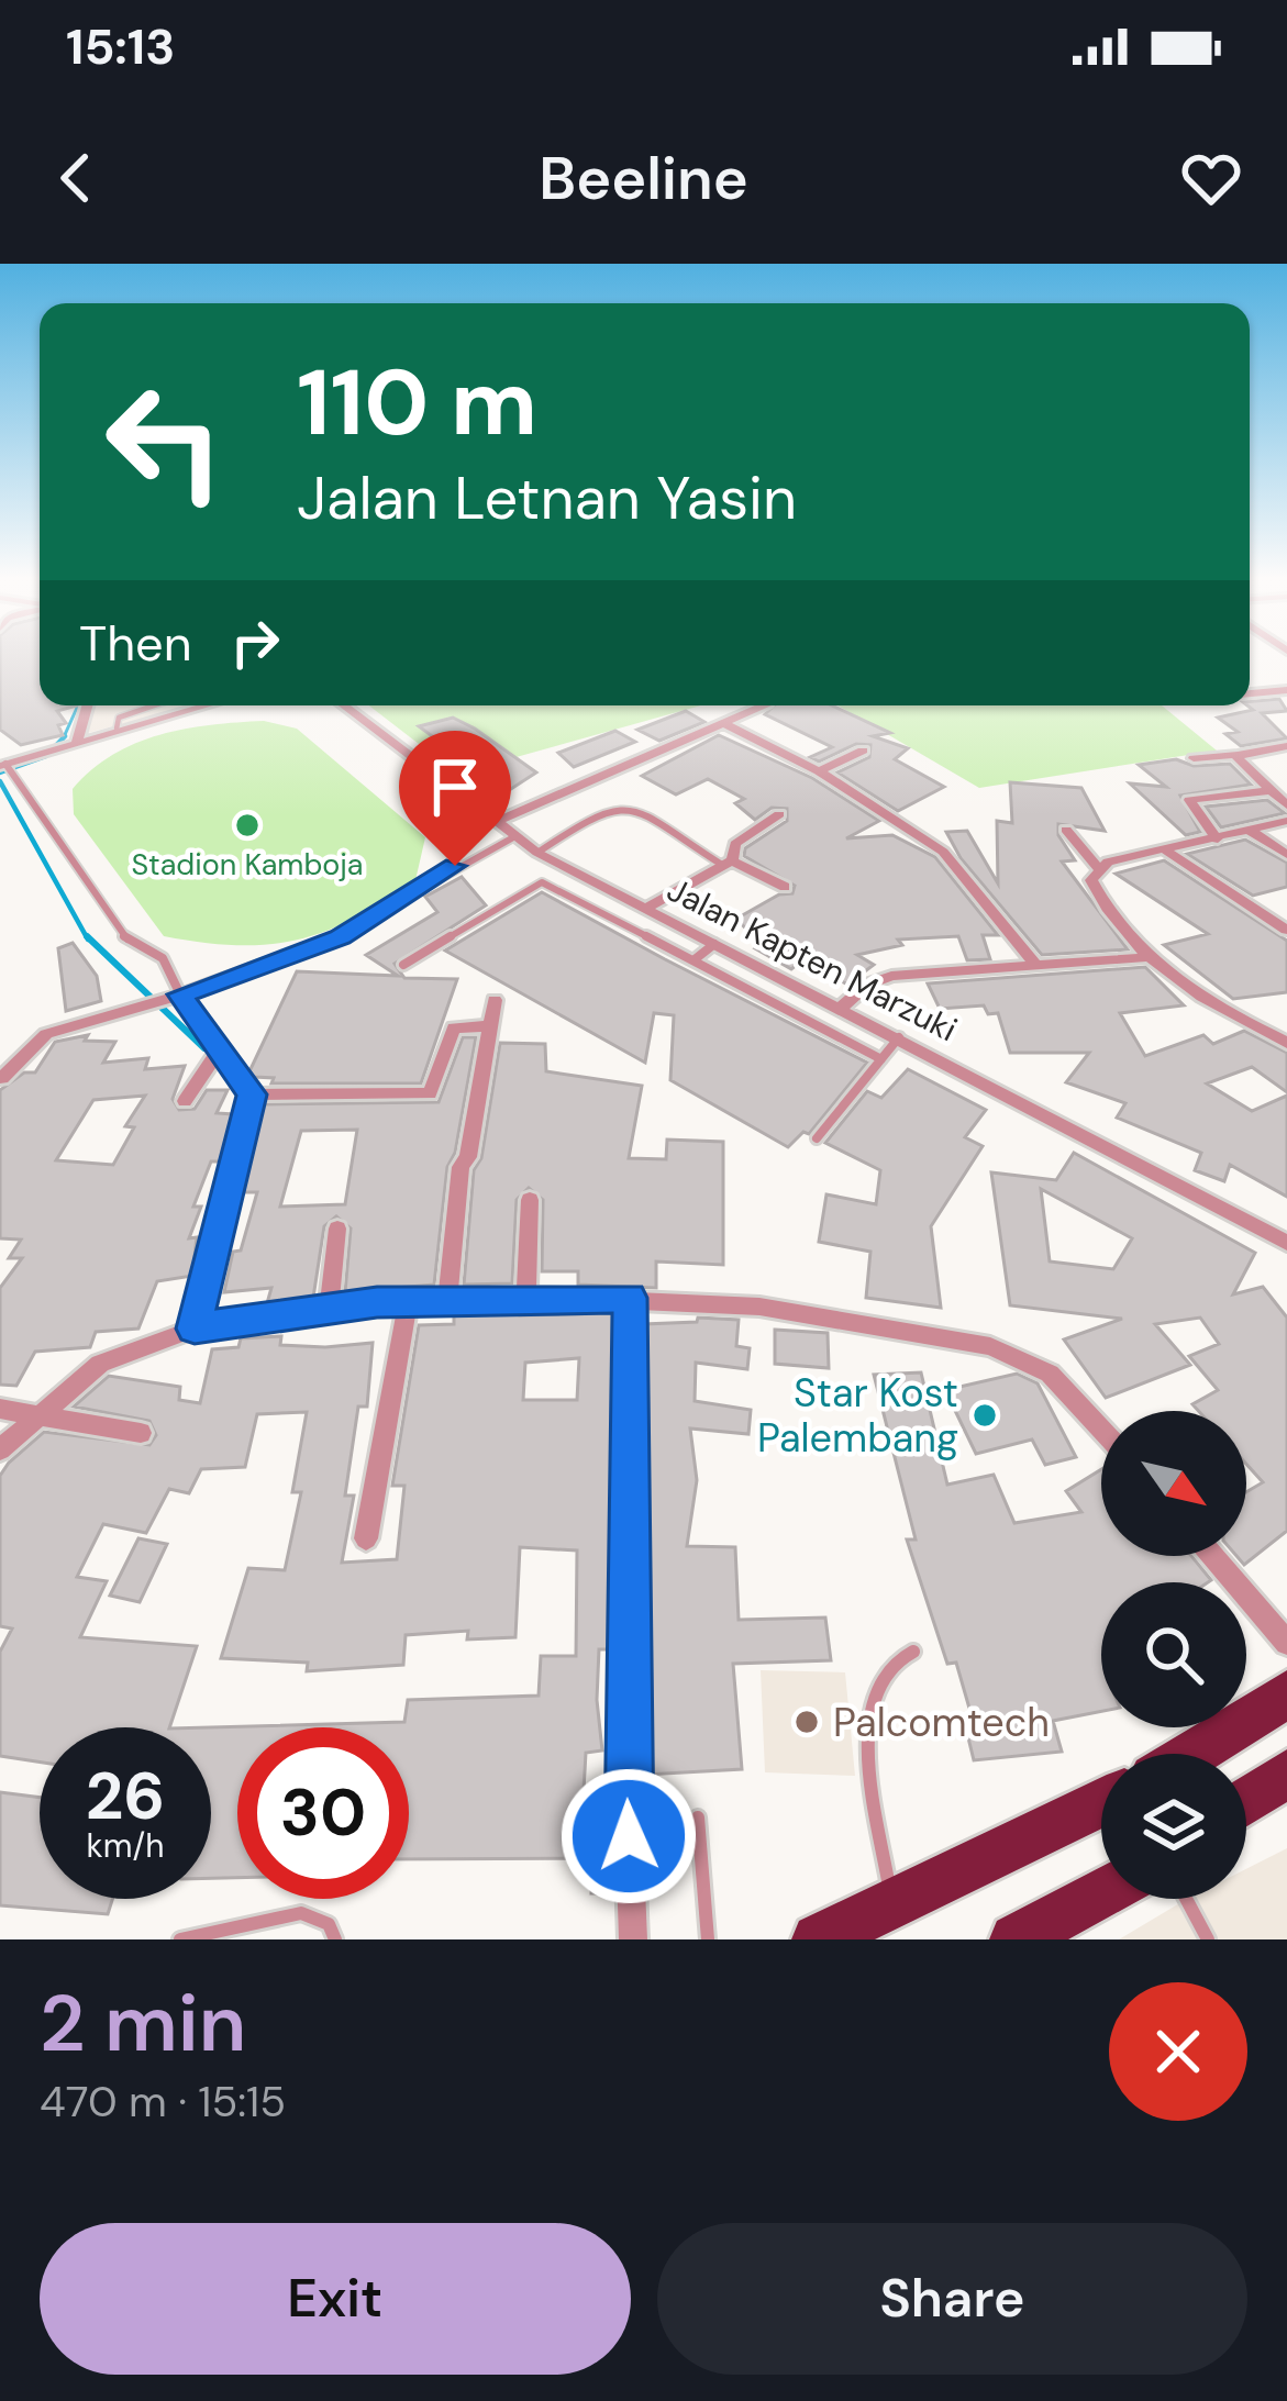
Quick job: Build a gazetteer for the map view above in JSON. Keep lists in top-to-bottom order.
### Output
{
  "streets": {
    "street": ["Jalan Kapten Marzuki"]
  },
  "places": ["Stadion Kamboja", "Star Kost Palembang", "Palcomtech"],
  "north": "bottom right",
  "page": {
    "status": "15:13",
    "header": "Beeline",
    "turn": ["110 m", "Jalan Letnan Yasin"],
    "then": "Then",
    "speed": "26 km/h",
    "limit": "30",
    "heading": ["2 min", "470 m · 15:15"],
    "buttons": ["Exit", "Share"]
  }
}
